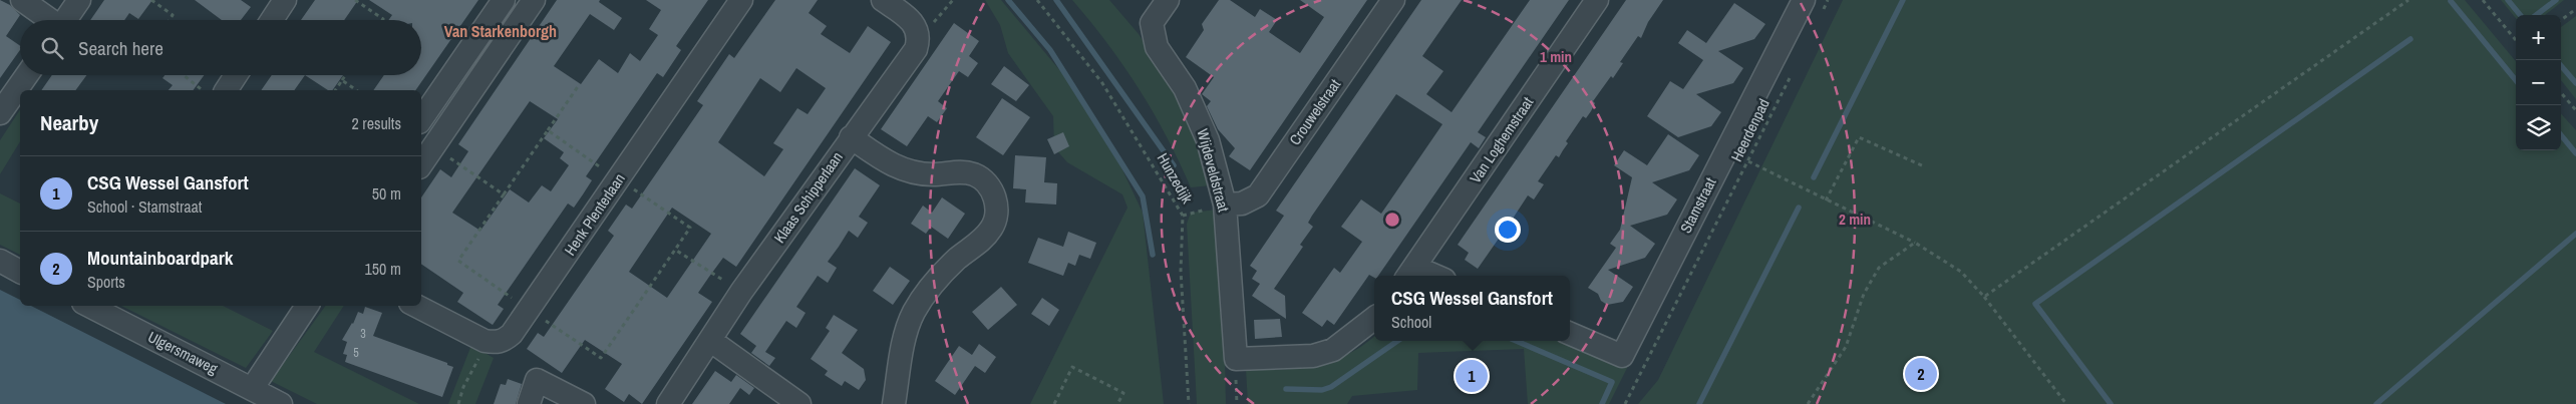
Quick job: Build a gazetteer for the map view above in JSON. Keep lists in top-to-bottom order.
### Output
{
  "streets": {
    "street": [
      "Crouwelstraat",
      "Van Loghemstraat",
      "Wijdeveldstraat",
      "Klaas Schipperlaan",
      "Stamstraat",
      "Henk Plenterlaan",
      "Ulgersmaweg"
    ],
    "path": ["Heerdenpad", "Hunzedijk"]
  },
  "crossings": [
    ["Crouwelstraat", "Wijdeveldstraat"]
  ],
  "districts": ["Van Starkenborgh"],
  "house_numbers": ["3", "5"],
  "page": {
    "map_buttons": ["+", "−"],
    "search": "Search here",
    "heading": ["Nearby", "2 results"],
    "list": [
      {
        "mark": "1",
        "name": "CSG Wessel Gansfort",
        "note": "School · Stamstraat",
        "value": "50 m"
      },
      {
        "mark": "2",
        "name": "Mountainboardpark",
        "note": "Sports",
        "value": "150 m"
      }
    ],
    "popup": ["CSG Wessel Gansfort", "School"],
    "pins": ["2", "1"]
  },
  "rings": ["1 min", "2 min"]
}
